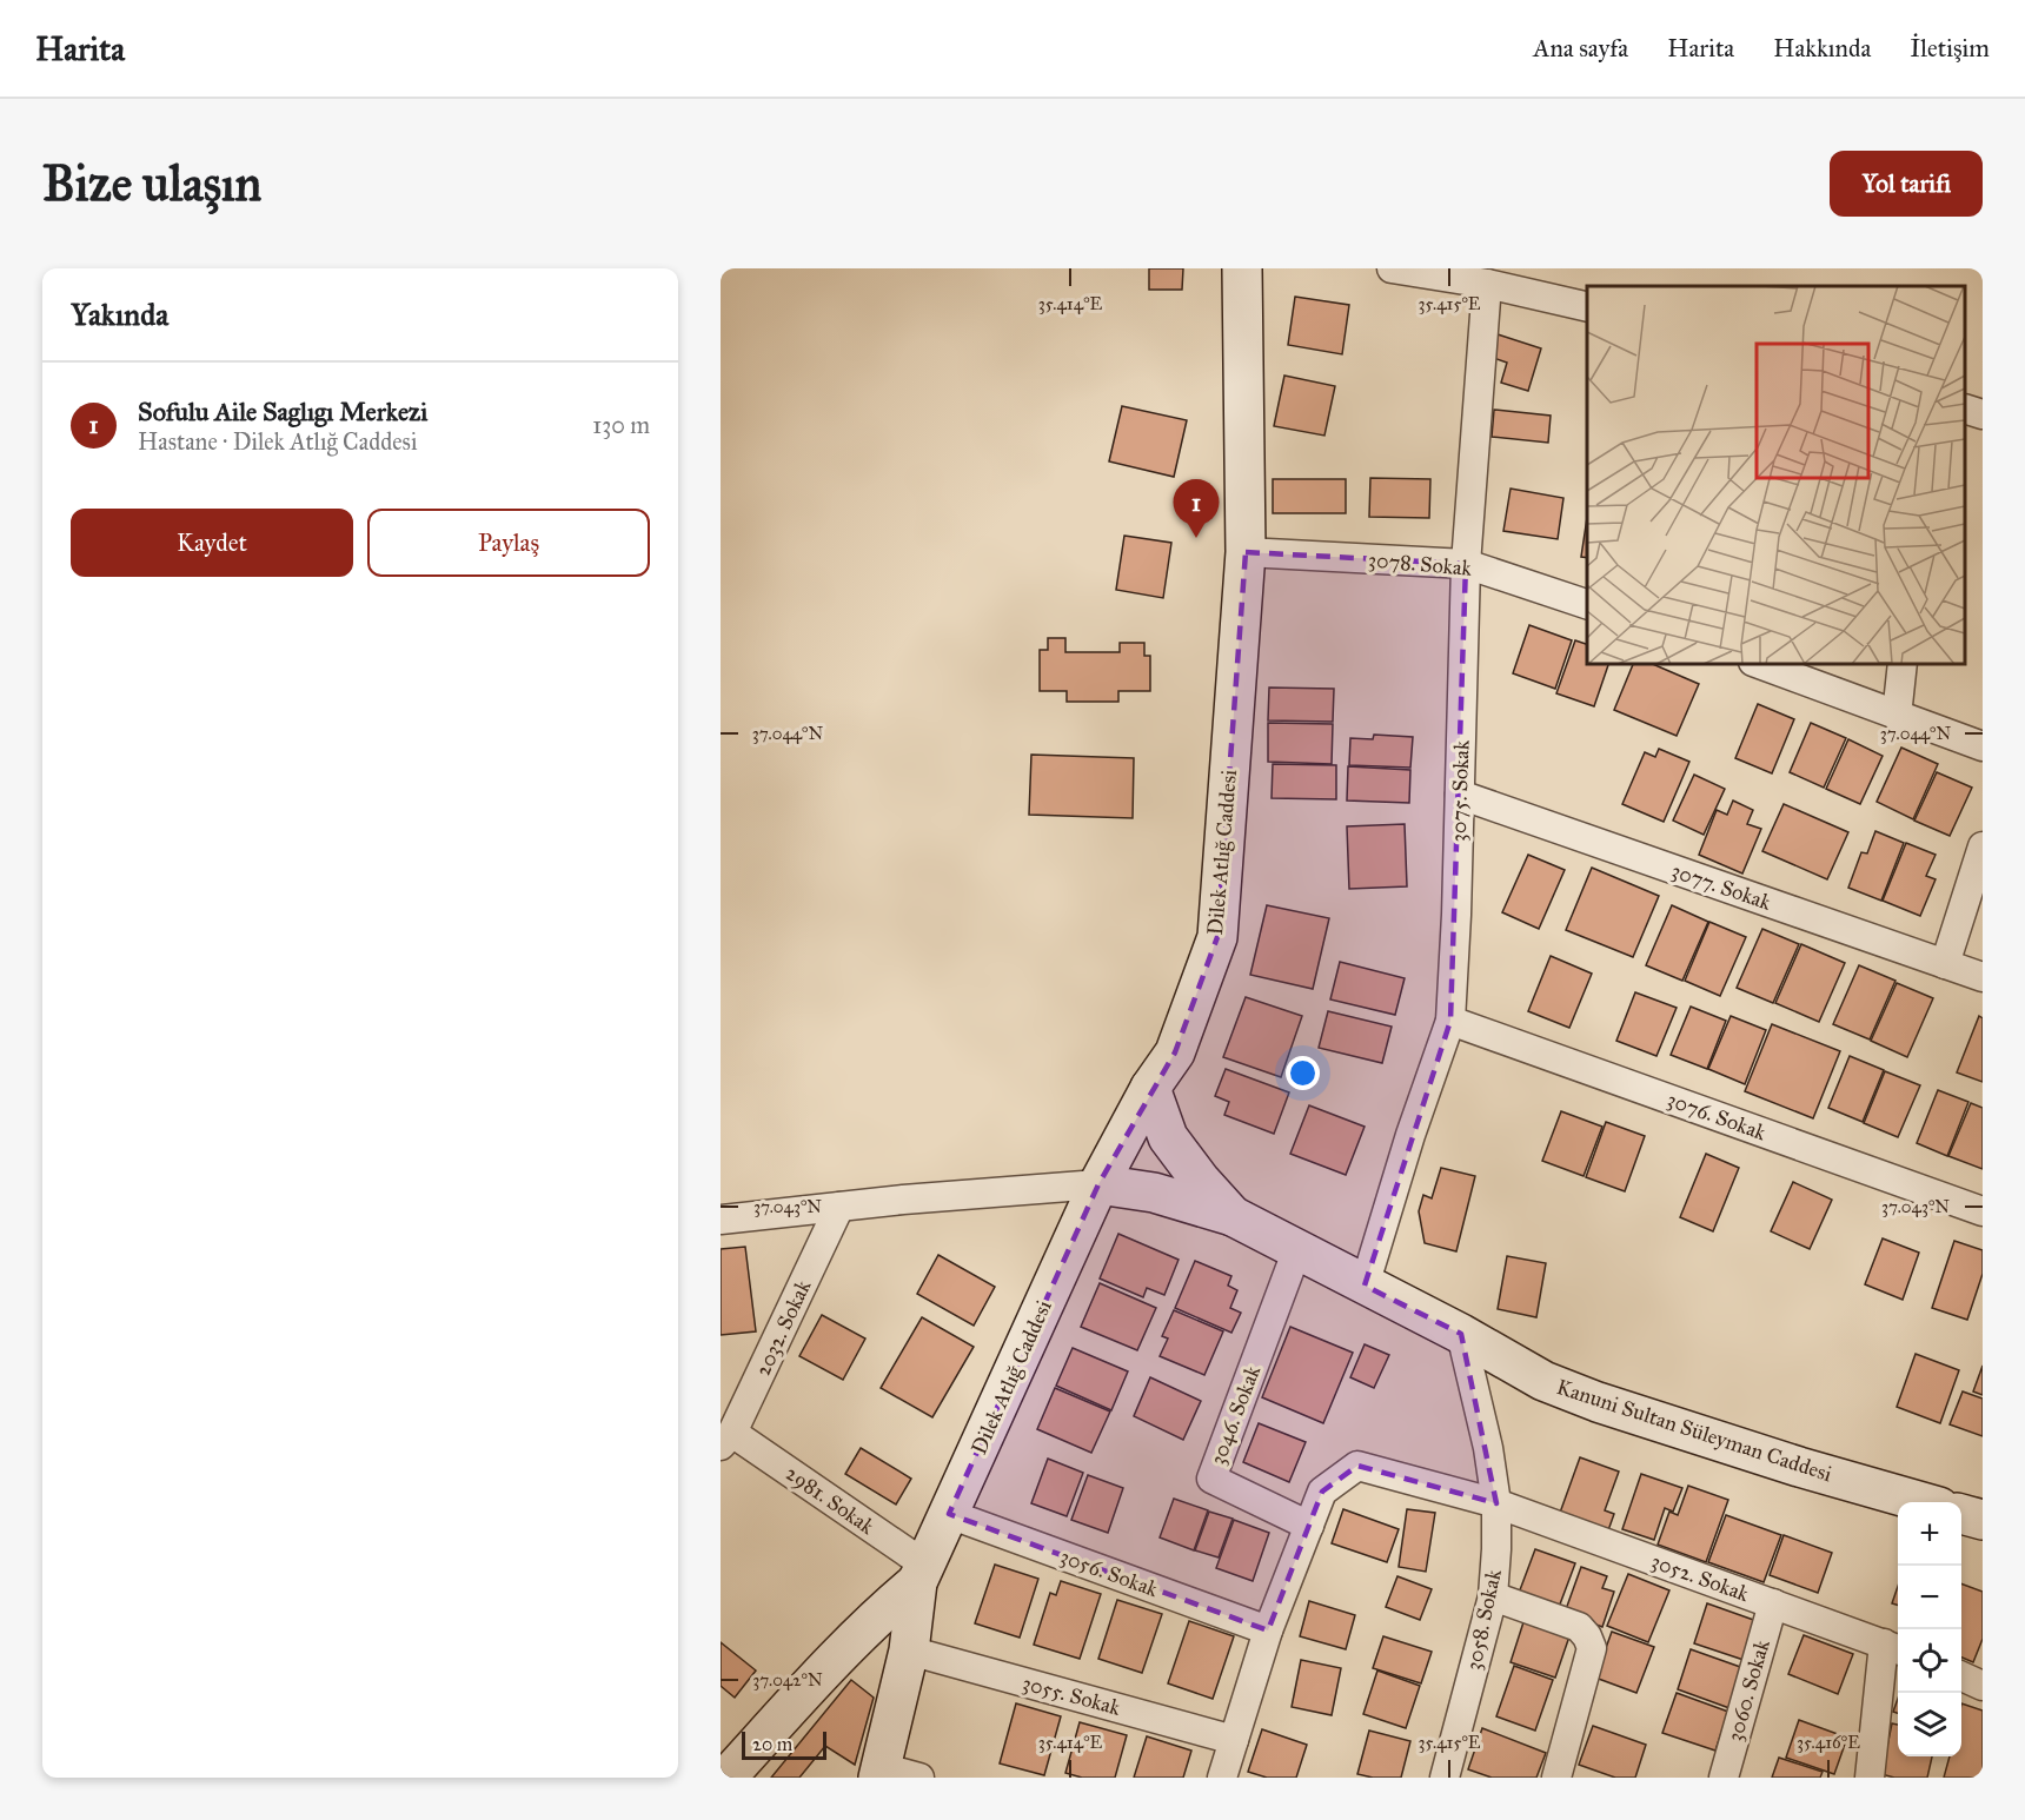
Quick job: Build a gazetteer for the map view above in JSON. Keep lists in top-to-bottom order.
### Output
{
  "streets": {
    "main road": ["Dilek Atlığ Caddesi", "Kanuni Sultan Süleyman Caddesi"],
    "street": [
      "3078. Sokak",
      "3075. Sokak",
      "3077. Sokak",
      "3076. Sokak",
      "2032. Sokak",
      "3046. Sokak",
      "2981. Sokak",
      "3056. Sokak",
      "3052. Sokak",
      "3058. Sokak",
      "3060. Sokak",
      "3055. Sokak"
    ]
  },
  "crossings": [
    ["3078. Sokak", "3075. Sokak"],
    ["3078. Sokak", "Dilek Atlığ Caddesi"],
    ["3075. Sokak", "3077. Sokak"],
    ["3075. Sokak", "3076. Sokak"],
    ["3075. Sokak", "Kanuni Sultan Süleyman Caddesi"],
    ["Dilek Atlığ Caddesi", "2981. Sokak"],
    ["Dilek Atlığ Caddesi", "3056. Sokak"],
    ["2032. Sokak", "2981. Sokak"],
    ["3046. Sokak", "Kanuni Sultan Süleyman Caddesi"],
    ["Kanuni Sultan Süleyman Caddesi", "3058. Sokak"],
    ["3052. Sokak", "3058. Sokak"],
    ["3052. Sokak", "3060. Sokak"]
  ],
  "scale_bar": "20 m",
  "page": {
    "header": "Harita",
    "nav": [
      "Ana sayfa",
      "Harita",
      "Hakkında",
      "İletişim"
    ],
    "buttons": [
      "Yol tarifi",
      ["Kaydet", "Paylaş"]
    ],
    "title": "Bize ulaşın",
    "heading": "Yakında",
    "list": [
      {
        "mark": "1",
        "name": "Sofulu Aile Saglıgı Merkezi",
        "note": "Hastane · Dilek Atlığ Caddesi",
        "value": "130 m"
      }
    ],
    "pins": "1",
    "map_buttons": ["+", "−"],
    "scale": "20 m"
  },
  "coordinates": [
    "35.414°E",
    "35.415°E",
    "37.044°N",
    "37.043°N",
    "37.042°N",
    "35.416°E"
  ]
}
